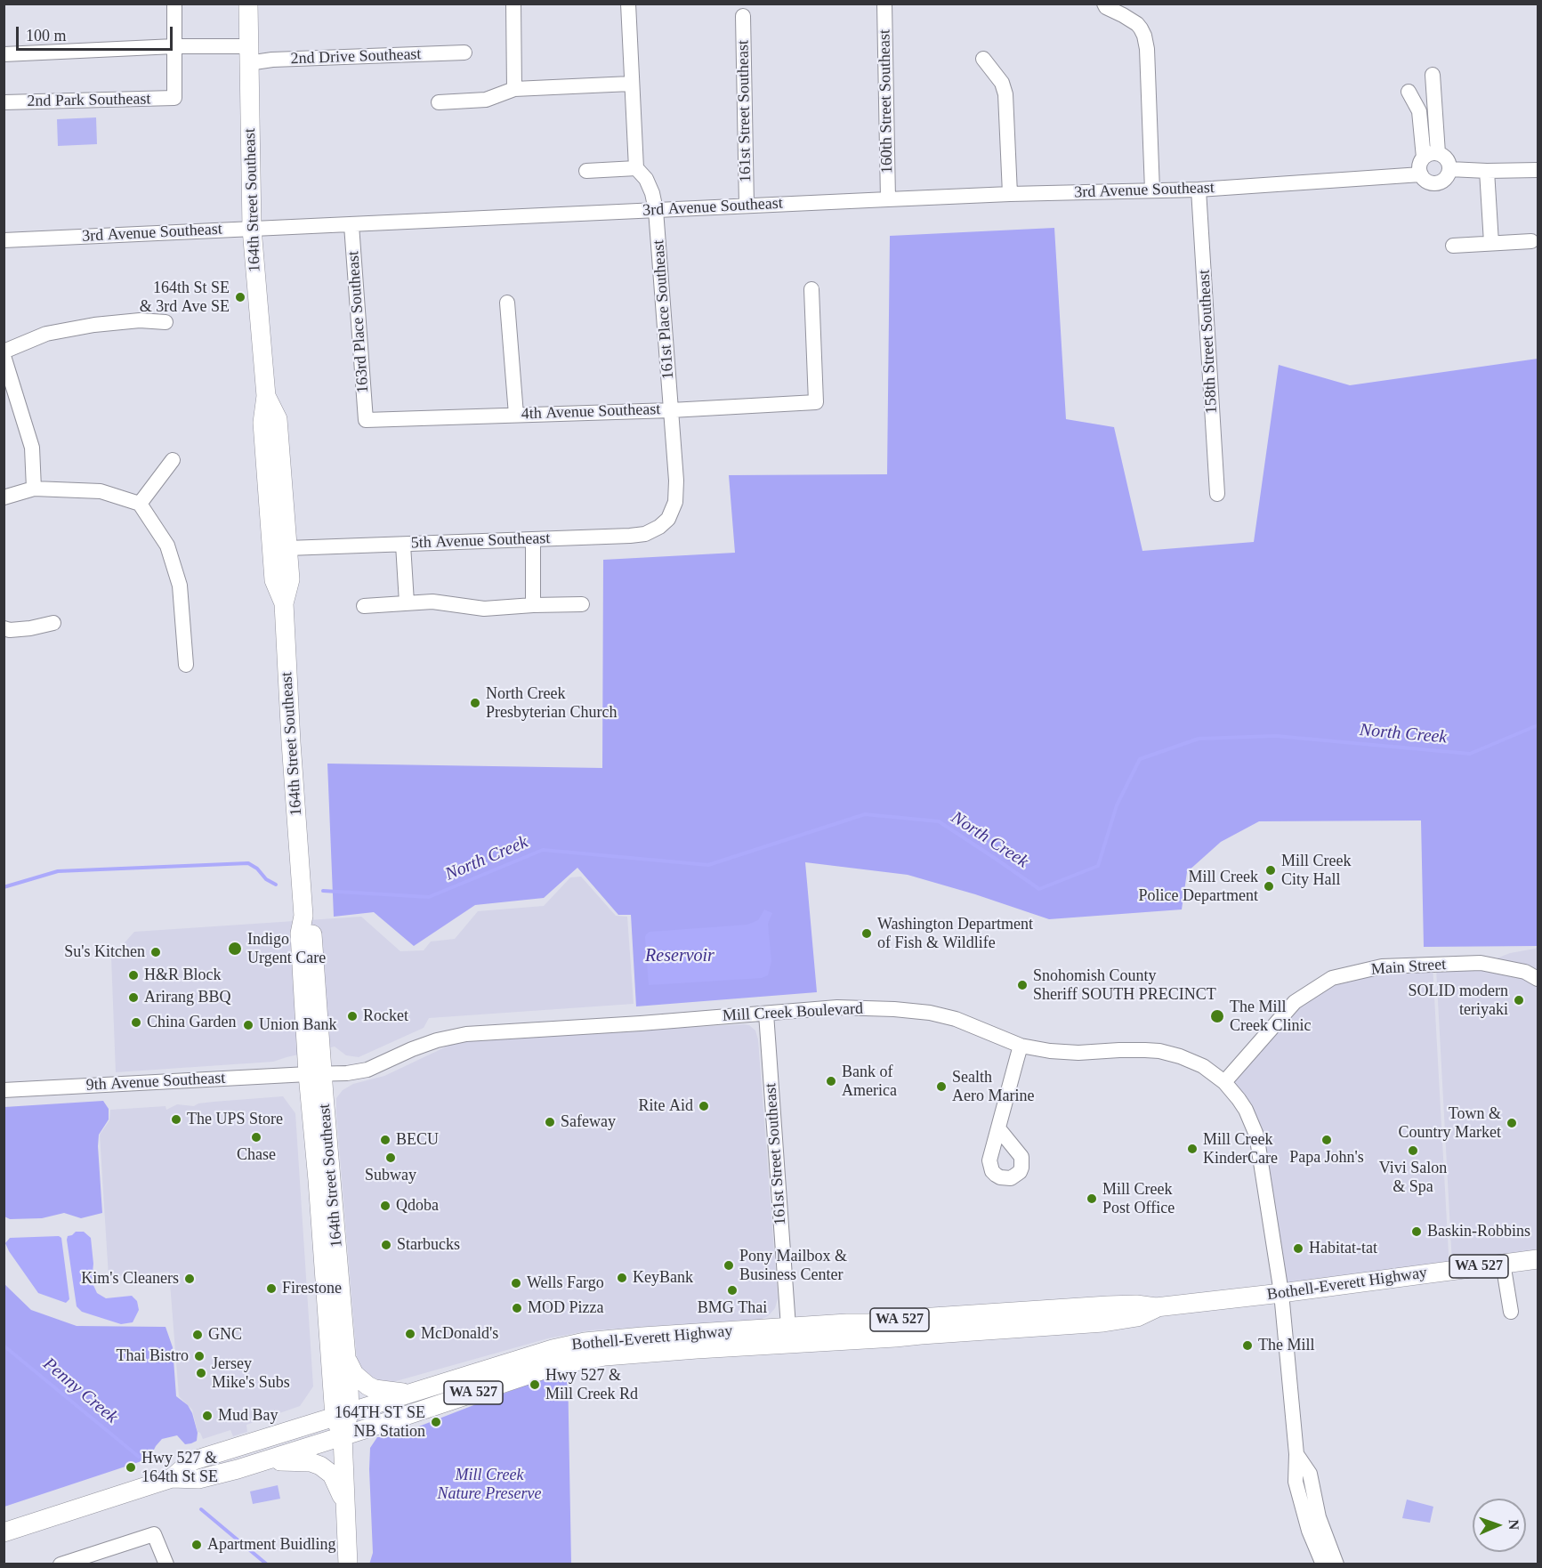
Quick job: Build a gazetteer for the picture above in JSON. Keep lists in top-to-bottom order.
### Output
{
  "streets": {
    "main road": ["164th Street Southeast", "WA 527", "Bothell-Everett Highway"],
    "street": [
      "2nd Drive Southeast",
      "2nd Park Southeast",
      "160th Street Southeast",
      "161st Street Southeast",
      "3rd Avenue Southeast",
      "161st Place Southeast",
      "163rd Place Southeast",
      "158th Street Southeast",
      "4th Avenue Southeast",
      "5th Avenue Southeast",
      "Main Street",
      "Mill Creek Boulevard",
      "9th Avenue Southeast"
    ]
  },
  "crossings": [
    ["2nd Drive Southeast", "2nd Park Southeast"],
    ["2nd Drive Southeast", "164th Street Southeast"],
    ["160th Street Southeast", "3rd Avenue Southeast"],
    ["161st Street Southeast", "3rd Avenue Southeast"],
    ["161st Street Southeast", "Mill Creek Boulevard"],
    ["161st Street Southeast", "Bothell-Everett Highway"],
    ["3rd Avenue Southeast", "164th Street Southeast"],
    ["3rd Avenue Southeast", "161st Place Southeast"],
    ["3rd Avenue Southeast", "163rd Place Southeast"],
    ["3rd Avenue Southeast", "158th Street Southeast"],
    ["164th Street Southeast", "5th Avenue Southeast"],
    ["164th Street Southeast", "Mill Creek Boulevard"],
    ["164th Street Southeast", "9th Avenue Southeast"],
    ["164th Street Southeast", "Bothell-Everett Highway"],
    ["161st Place Southeast", "4th Avenue Southeast"],
    ["161st Place Southeast", "5th Avenue Southeast"],
    ["163rd Place Southeast", "4th Avenue Southeast"],
    ["Main Street", "Mill Creek Boulevard"],
    ["Mill Creek Boulevard", "9th Avenue Southeast"],
    ["Mill Creek Boulevard", "Bothell-Everett Highway"]
  ],
  "water": ["North Creek", "Reservoir", "Penny Creek"],
  "parks": ["Mill Creek Nature Preserve"],
  "places": [
    "164th St SE & 3rd Ave SE",
    "North Creek Presbyterian Church",
    "Mill Creek City Hall",
    "Mill Creek Police Department",
    "Washington Department of Fish & Wildlife",
    "Indigo Urgent Care",
    "Su's Kitchen",
    "H&R Block",
    "Snohomish County Sheriff SOUTH PRECINCT",
    "Arirang BBQ",
    "SOLID modern teriyaki",
    "Rocket",
    "The Mill Creek Clinic",
    "China Garden",
    "Union Bank",
    "Bank of America",
    "Sealth Aero Marine",
    "Rite Aid",
    "The UPS Store",
    "Safeway",
    "Town & Country Market",
    "Chase",
    "BECU",
    "Papa John's",
    "Mill Creek KinderCare",
    "Vivi Salon & Spa",
    "Subway",
    "Mill Creek Post Office",
    "Qdoba",
    "Baskin-Robbins",
    "Starbucks",
    "Habitat-tat",
    "Pony Mailbox & Business Center",
    "KeyBank",
    "Kim's Cleaners",
    "Wells Fargo",
    "Firestone",
    "BMG Thai",
    "MOD Pizza",
    "McDonald's",
    "GNC",
    "The Mill",
    "Thai Bistro",
    "Jersey Mike's Subs",
    "Hwy 527 & Mill Creek Rd",
    "Mud Bay",
    "164TH ST SE NB Station",
    "Hwy 527 & 164th St SE",
    "Apartment Buidling"
  ],
  "scale_bar": "100 m",
  "north": "right"
}
